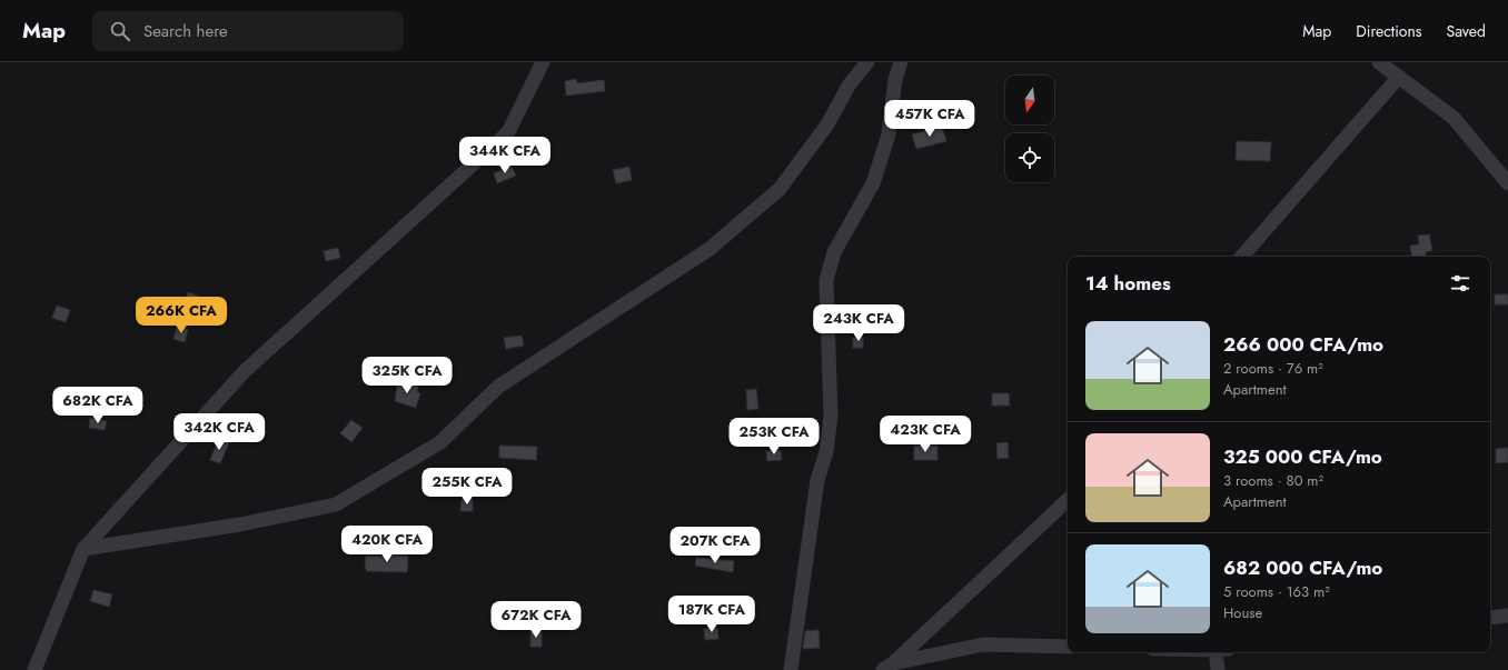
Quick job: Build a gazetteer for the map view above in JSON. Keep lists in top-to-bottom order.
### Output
{
  "north": "bottom",
  "page": {
    "header": "Map",
    "search": "Search here",
    "nav": ["Map", "Directions", "Saved"],
    "price": [
      "457K CFA",
      "344K CFA",
      "266K CFA",
      "243K CFA",
      "325K CFA",
      "682K CFA",
      "342K CFA",
      "423K CFA",
      "253K CFA",
      "255K CFA",
      "420K CFA",
      "207K CFA",
      "187K CFA",
      "672K CFA"
    ],
    "heading": "14 homes",
    "list": [
      {
        "name": "266 000 CFA/mo",
        "note": "2 rooms · 76 m² · Apartment"
      },
      {
        "name": "325 000 CFA/mo",
        "note": "3 rooms · 80 m² · Apartment"
      },
      {
        "name": "682 000 CFA/mo",
        "note": "5 rooms · 163 m² · House"
      }
    ]
  }
}
